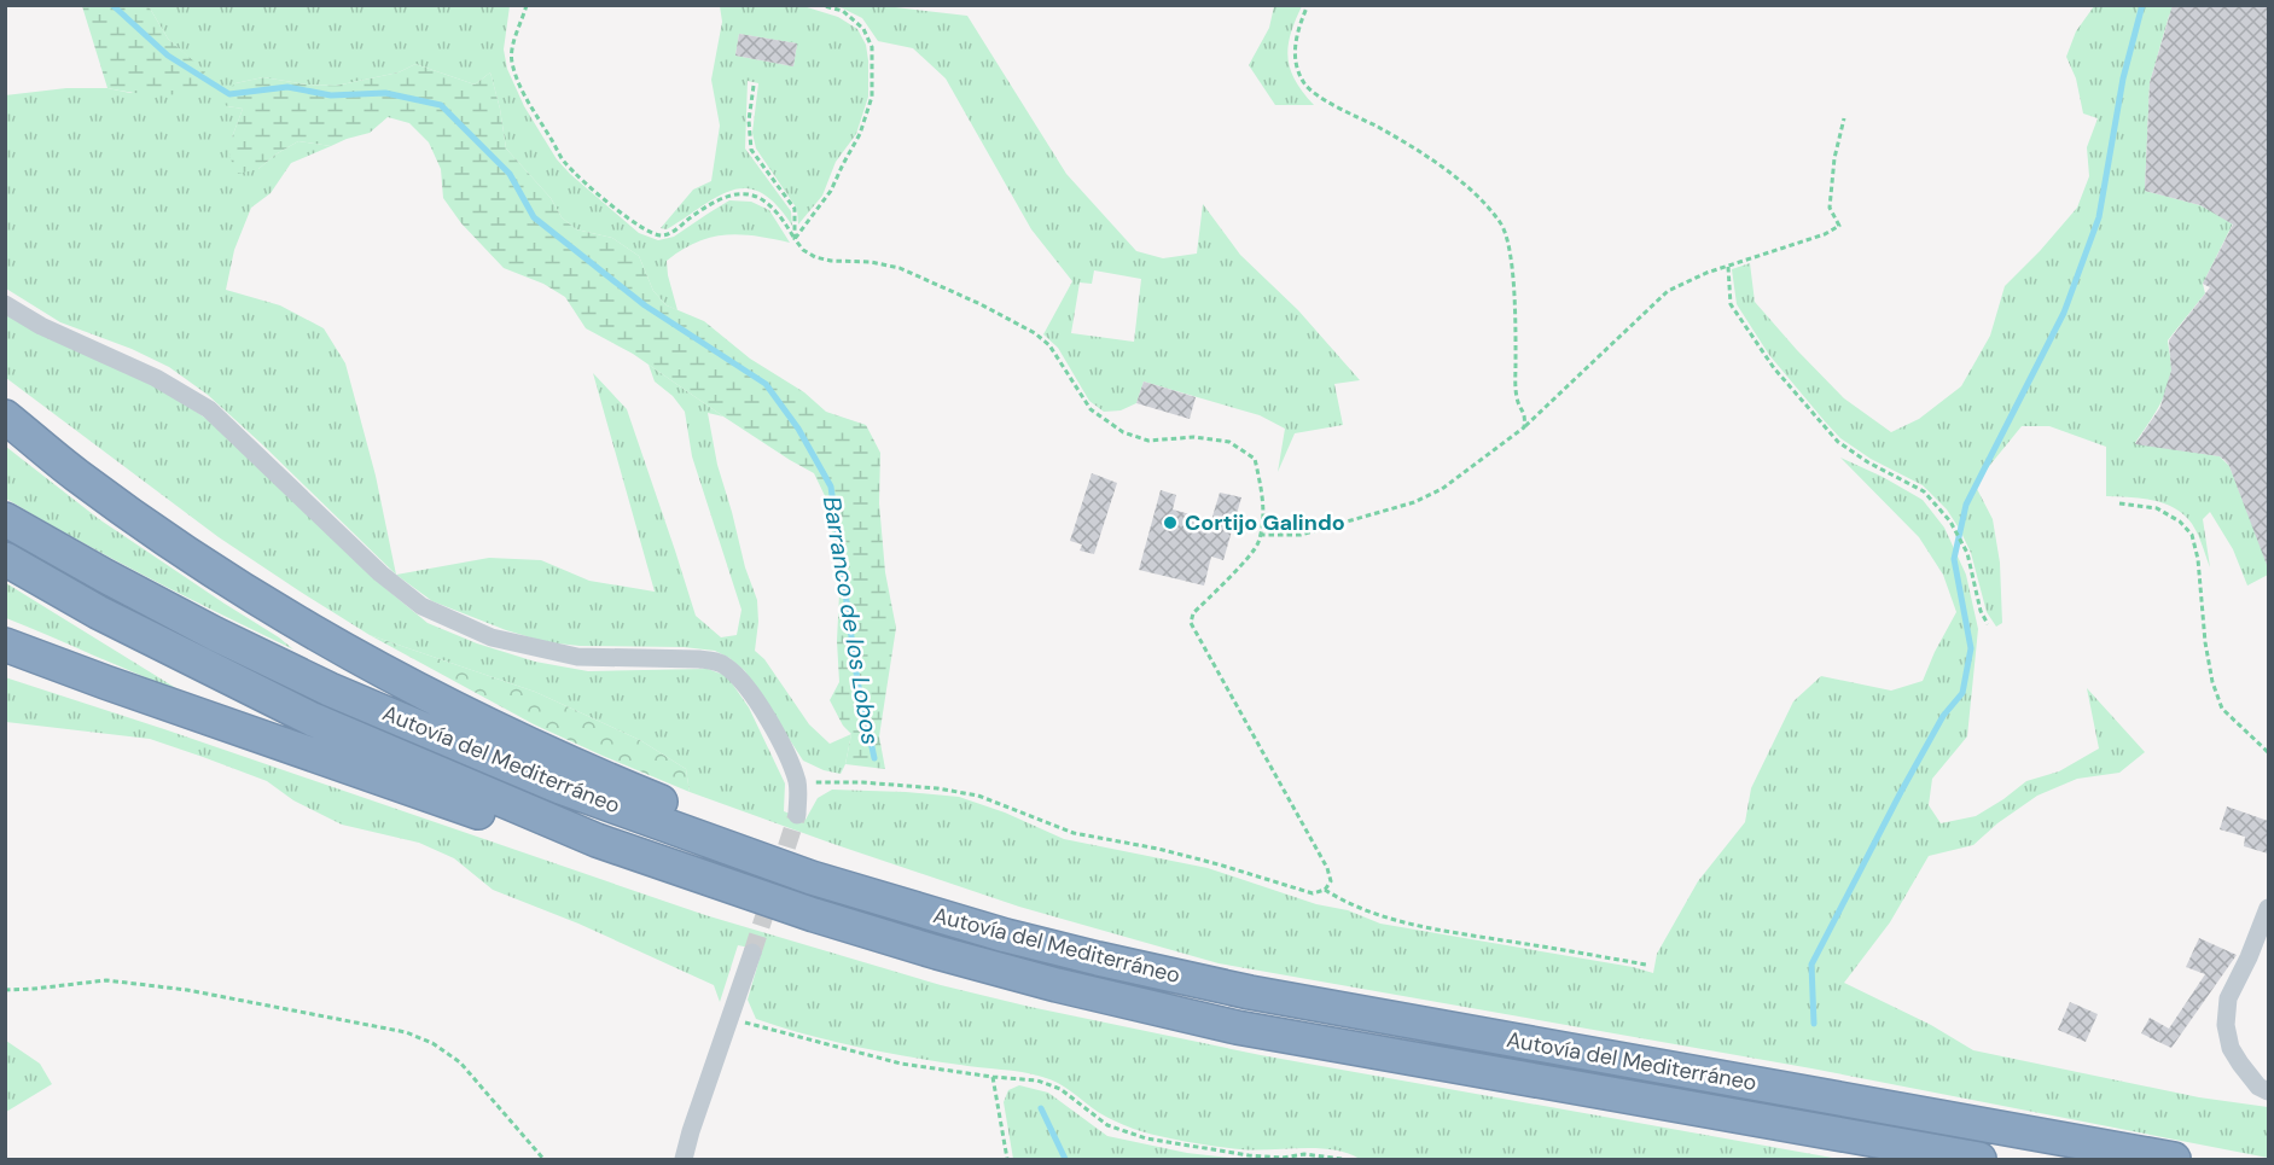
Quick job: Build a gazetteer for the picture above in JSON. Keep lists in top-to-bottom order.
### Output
{
  "streets": {
    "highway": ["Autovía del Mediterráneo"]
  },
  "water": ["Barranco de los Lobos"],
  "places": ["Cortijo Galindo"]
}
